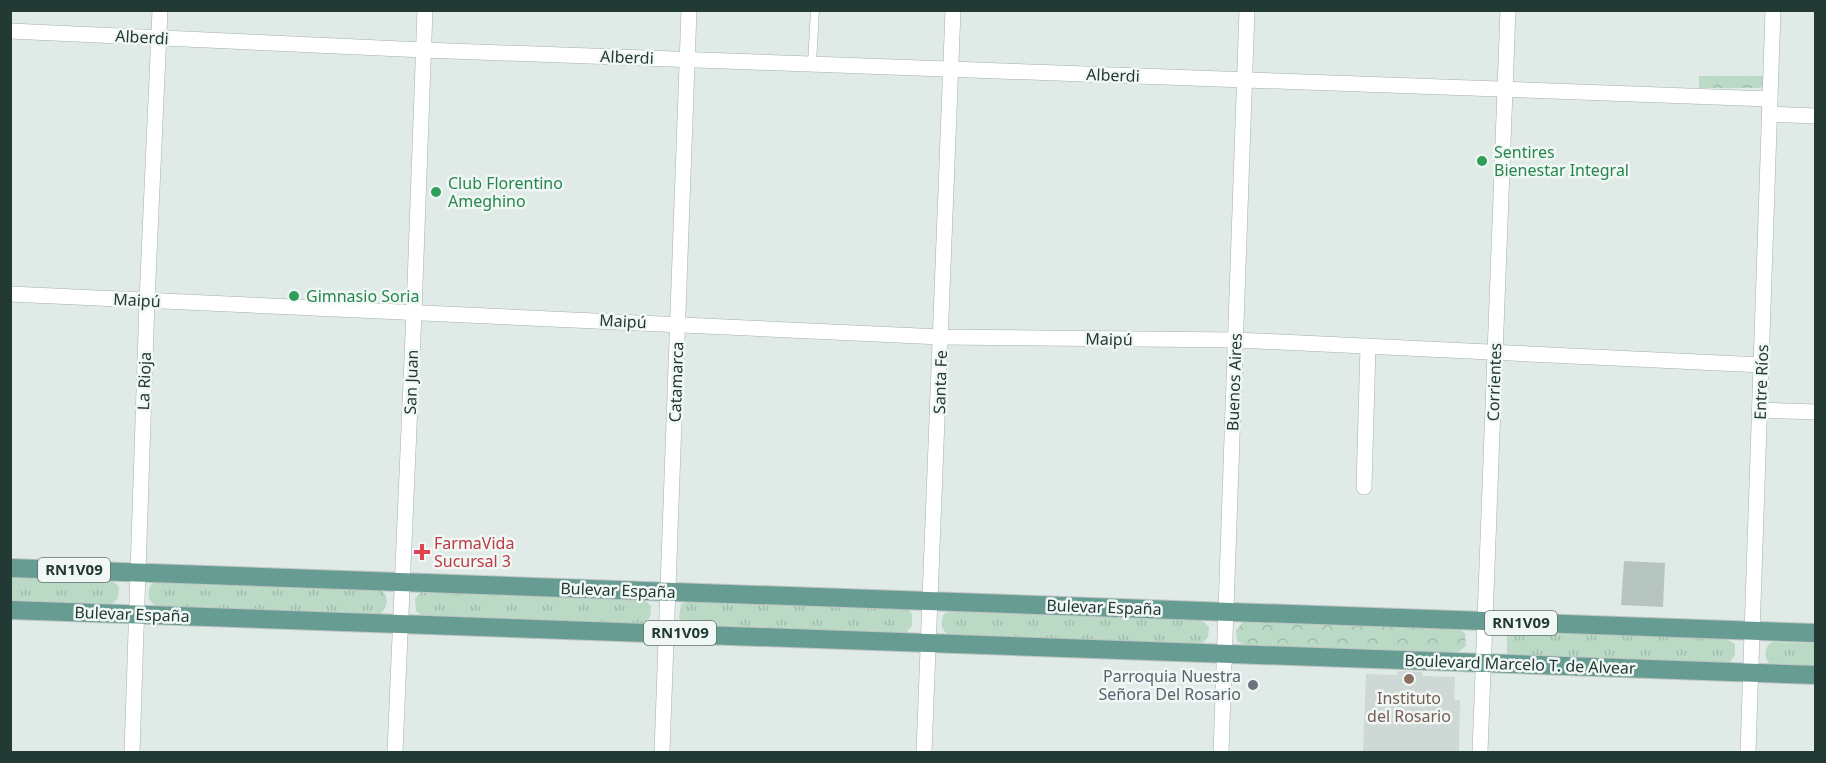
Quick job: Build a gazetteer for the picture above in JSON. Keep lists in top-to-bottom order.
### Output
{
  "streets": {
    "main road": ["RN1V09", "Bulevar España", "Boulevard Marcelo T. de Alvear"],
    "street": [
      "Alberdi",
      "Maipú",
      "La Rioja",
      "San Juan",
      "Catamarca",
      "Santa Fe",
      "Buenos Aires",
      "Corrientes",
      "Entre Ríos"
    ]
  },
  "crossings": [
    ["Alberdi", "La Rioja"],
    ["Alberdi", "San Juan"],
    ["Alberdi", "Catamarca"],
    ["Alberdi", "Santa Fe"],
    ["Alberdi", "Buenos Aires"],
    ["Alberdi", "Corrientes"],
    ["Alberdi", "Entre Ríos"],
    ["Maipú", "La Rioja"],
    ["Maipú", "San Juan"],
    ["Maipú", "Catamarca"],
    ["Maipú", "Santa Fe"],
    ["Maipú", "Buenos Aires"],
    ["Maipú", "Corrientes"],
    ["Maipú", "Entre Ríos"],
    ["La Rioja", "Bulevar España"],
    ["San Juan", "Bulevar España"],
    ["Catamarca", "Bulevar España"],
    ["Santa Fe", "Bulevar España"],
    ["Buenos Aires", "RN1V09"],
    ["Buenos Aires", "Bulevar España"],
    ["Buenos Aires", "Boulevard Marcelo T. de Alvear"],
    ["Corrientes", "RN1V09"],
    ["Corrientes", "Boulevard Marcelo T. de Alvear"],
    ["Entre Ríos", "RN1V09"],
    ["Entre Ríos", "Boulevard Marcelo T. de Alvear"],
    ["RN1V09", "Bulevar España"],
    ["Bulevar España", "Boulevard Marcelo T. de Alvear"]
  ],
  "places": {
    "other": [
      "Sentires Bienestar Integral",
      "Club Florentino Ameghino",
      "Gimnasio Soria",
      "Instituto del Rosario",
      "Parroquia Nuestra Señora Del Rosario"
    ],
    "health": ["FarmaVida Sucursal 3"]
  }
}
